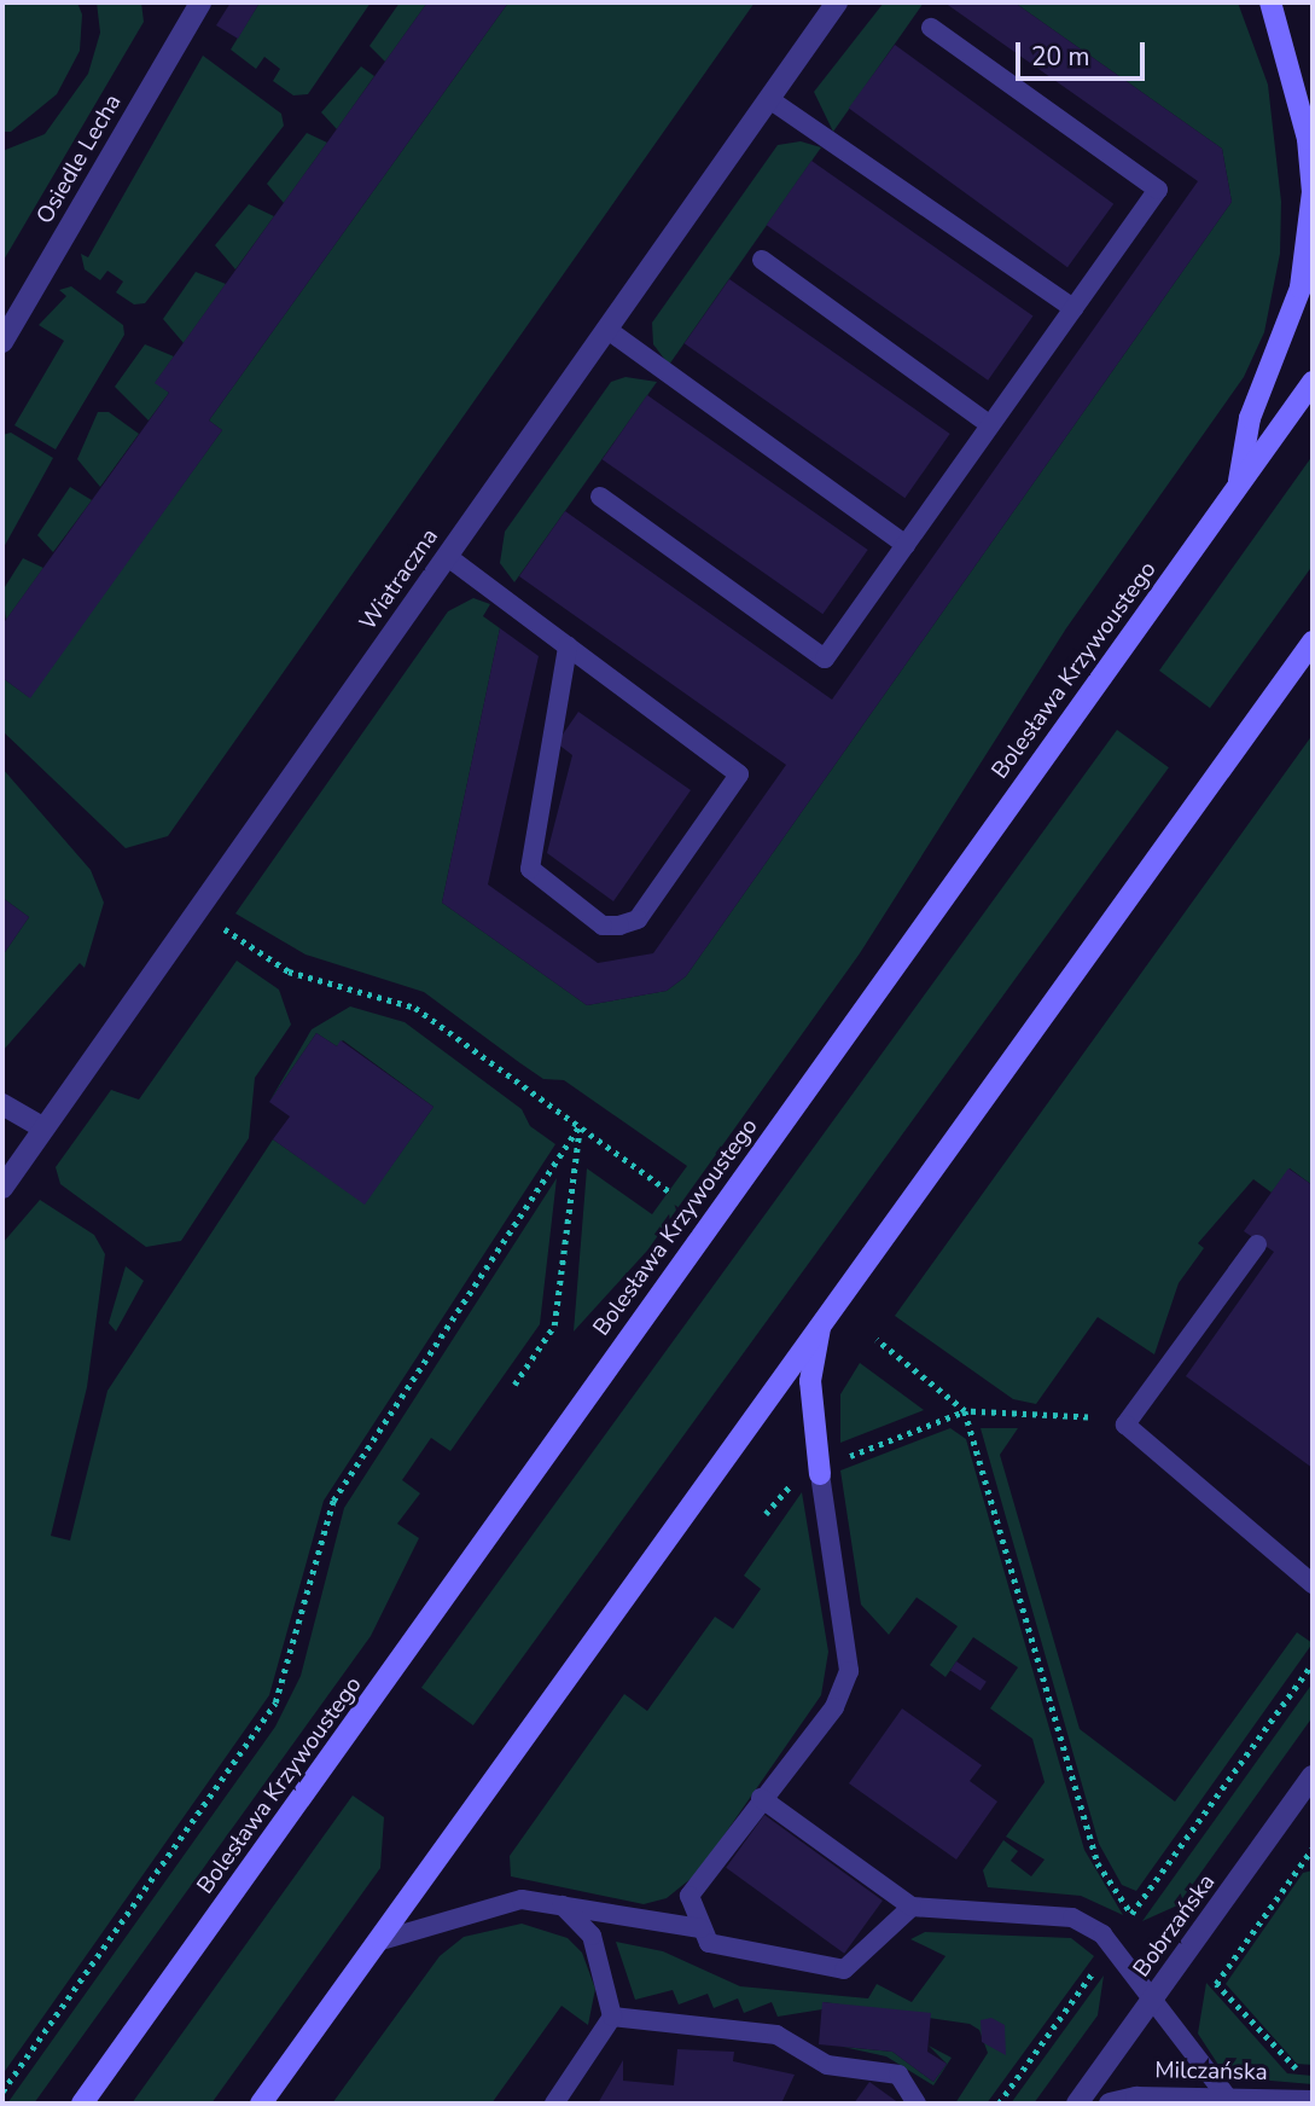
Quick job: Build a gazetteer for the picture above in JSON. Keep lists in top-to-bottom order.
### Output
{
  "streets": {
    "main road": ["Bolesława Krzywoustego"],
    "street": [
      "Osiedle Lecha",
      "Wiatraczna",
      "Bobrzańska",
      "Milczańska"
    ]
  },
  "scale_bar": "20 m"
}
